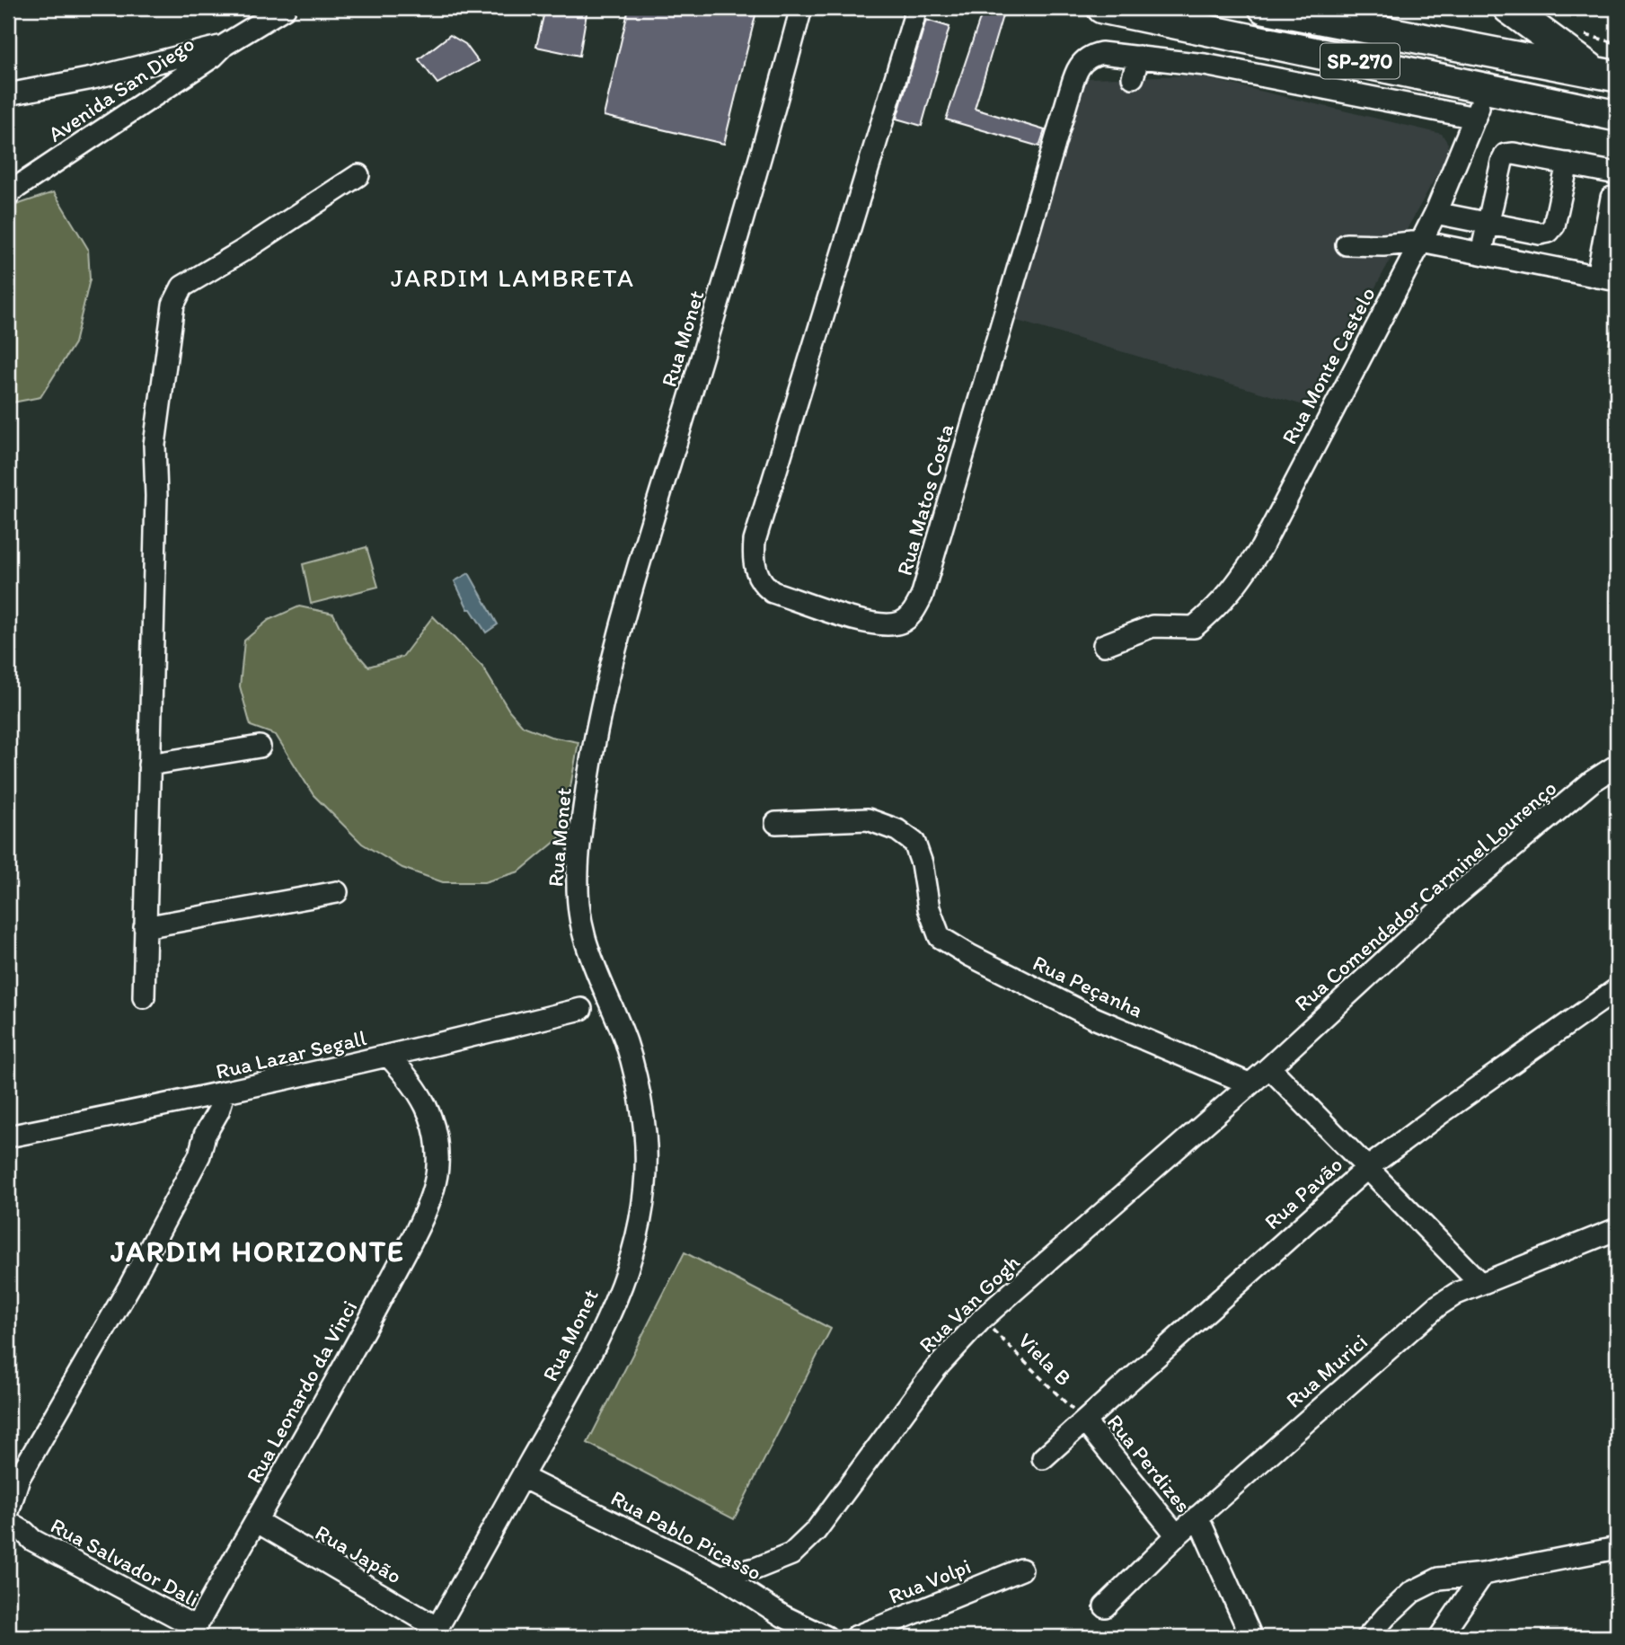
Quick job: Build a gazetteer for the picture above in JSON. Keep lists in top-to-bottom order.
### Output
{
  "streets": {
    "highway": ["SP-270"],
    "street": [
      "Avenida San Diego",
      "Rua Monet",
      "Rua Monte Castelo",
      "Rua Matos Costa",
      "Rua Comendador Carminel Lourenço",
      "Rua Peçanha",
      "Rua Lazar Segall",
      "Rua Pavão",
      "Rua Van Gogh",
      "Rua Murici",
      "Rua Leonardo da Vinci",
      "Rua Perdizes",
      "Rua Pablo Picasso",
      "Rua Japão",
      "Rua Salvador Dali",
      "Rua Volpi"
    ],
    "path": ["Viela B"]
  },
  "crossings": [
    ["Rua Monet", "Rua Pablo Picasso"],
    ["Rua Monet", "Rua Japão"],
    ["Rua Monte Castelo", "Rua Matos Costa"],
    ["Rua Comendador Carminel Lourenço", "Rua Van Gogh"],
    ["Rua Peçanha", "Rua Van Gogh"],
    ["Rua Lazar Segall", "Rua Leonardo da Vinci"],
    ["Rua Pavão", "Viela B"],
    ["Rua Pavão", "Rua Perdizes"],
    ["Rua Van Gogh", "Viela B"],
    ["Rua Van Gogh", "Rua Pablo Picasso"],
    ["Viela B", "Rua Perdizes"],
    ["Rua Murici", "Rua Perdizes"],
    ["Rua Leonardo da Vinci", "Rua Japão"],
    ["Rua Leonardo da Vinci", "Rua Salvador Dali"]
  ],
  "districts": ["JARDIM LAMBRETA", "JARDIM HORIZONTE"]
}
